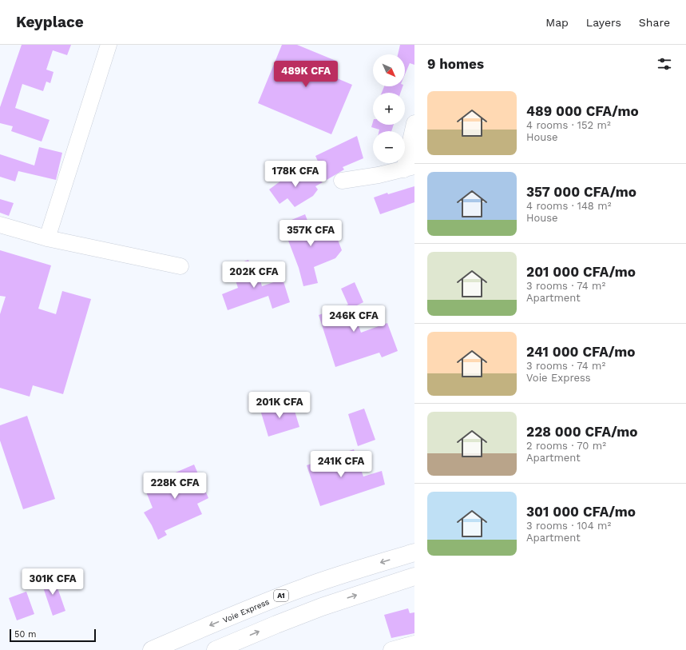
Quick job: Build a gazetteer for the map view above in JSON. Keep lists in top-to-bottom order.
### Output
{
  "streets": {
    "highway": ["A1", "Voie Express"]
  },
  "scale_bar": "50 m",
  "north": "bottom right",
  "page": {
    "header": "Keyplace",
    "nav": ["Map", "Layers", "Share"],
    "heading": "9 homes",
    "map_buttons": ["+", "−"],
    "price": [
      "489K CFA",
      "178K CFA",
      "357K CFA",
      "202K CFA",
      "246K CFA",
      "201K CFA",
      "241K CFA",
      "228K CFA",
      "301K CFA"
    ],
    "list": [
      {
        "name": "489 000 CFA/mo",
        "note": "4 rooms · 152 m² · House"
      },
      {
        "name": "357 000 CFA/mo",
        "note": "4 rooms · 148 m² · House"
      },
      {
        "name": "201 000 CFA/mo",
        "note": "3 rooms · 74 m² · Apartment"
      },
      {
        "name": "241 000 CFA/mo",
        "note": "3 rooms · 74 m² · Voie Express"
      },
      {
        "name": "228 000 CFA/mo",
        "note": "2 rooms · 70 m² · Apartment"
      },
      {
        "name": "301 000 CFA/mo",
        "note": "3 rooms · 104 m² · Apartment"
      }
    ],
    "scale": "50 m"
  }
}
